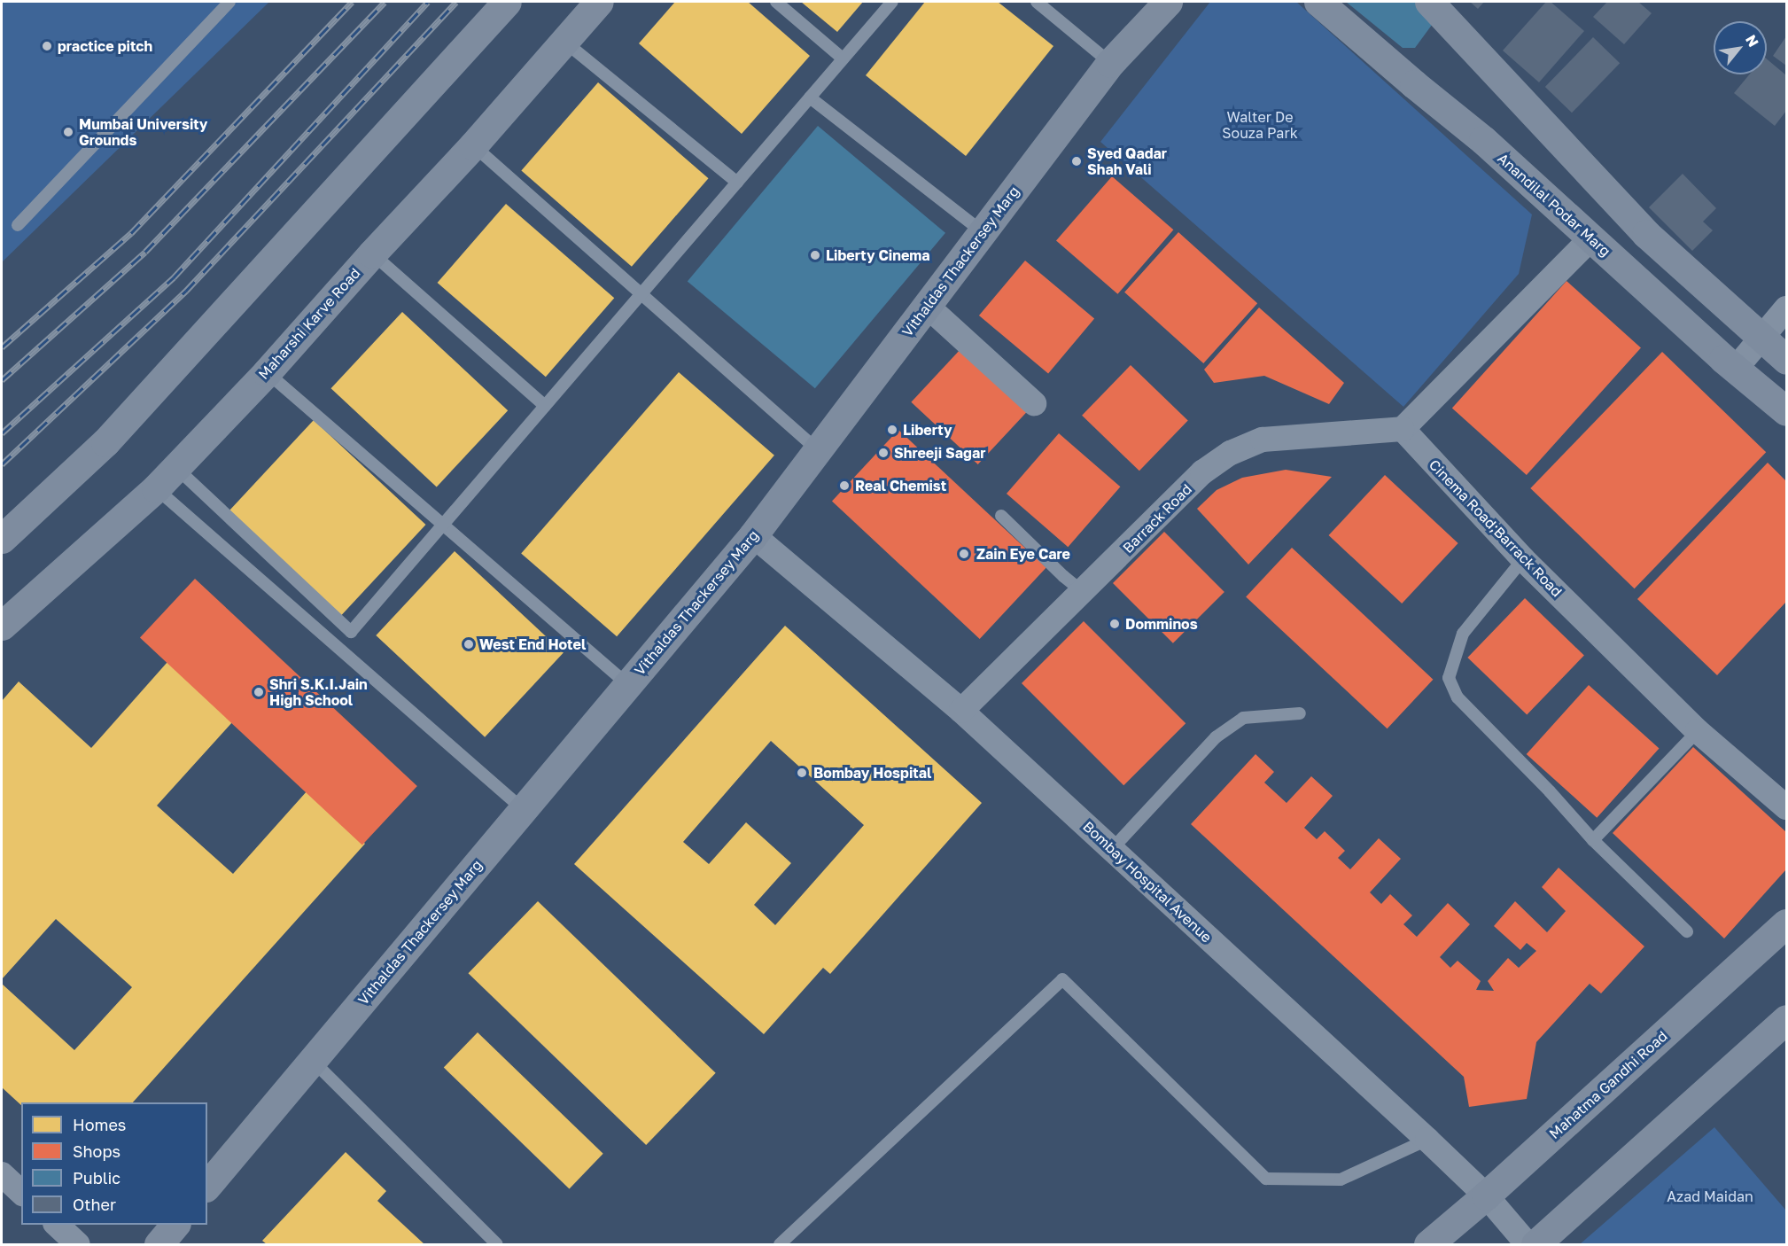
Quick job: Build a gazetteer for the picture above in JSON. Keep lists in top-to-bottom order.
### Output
{
  "streets": {
    "street": [
      "Anandilal Podar Marg",
      "Vithaldas Thackersey Marg",
      "Maharshi Karve Road",
      "Barrack Road",
      "Cinema Road;Barrack Road",
      "Bombay Hospital Avenue",
      "Mahatma Gandhi Road"
    ]
  },
  "crossings": [
    ["Vithaldas Thackersey Marg", "Bombay Hospital Avenue"],
    ["Barrack Road", "Cinema Road;Barrack Road"],
    ["Barrack Road", "Bombay Hospital Avenue"],
    ["Bombay Hospital Avenue", "Mahatma Gandhi Road"]
  ],
  "parks": ["Walter De Souza Park", "Azad Maidan"],
  "places": [
    "practice pitch",
    "Mumbai University Grounds",
    "Syed Qadar Shah Vali",
    "Liberty Cinema",
    "Liberty",
    "Shreeji Sagar",
    "Real Chemist",
    "Zain Eye Care",
    "Domminos",
    "West End Hotel",
    "Shri S.K.I.Jain High School",
    "Bombay Hospital"
  ],
  "legend": [
    "Homes",
    "Shops",
    "Public",
    "Other"
  ],
  "north": "top right"
}
